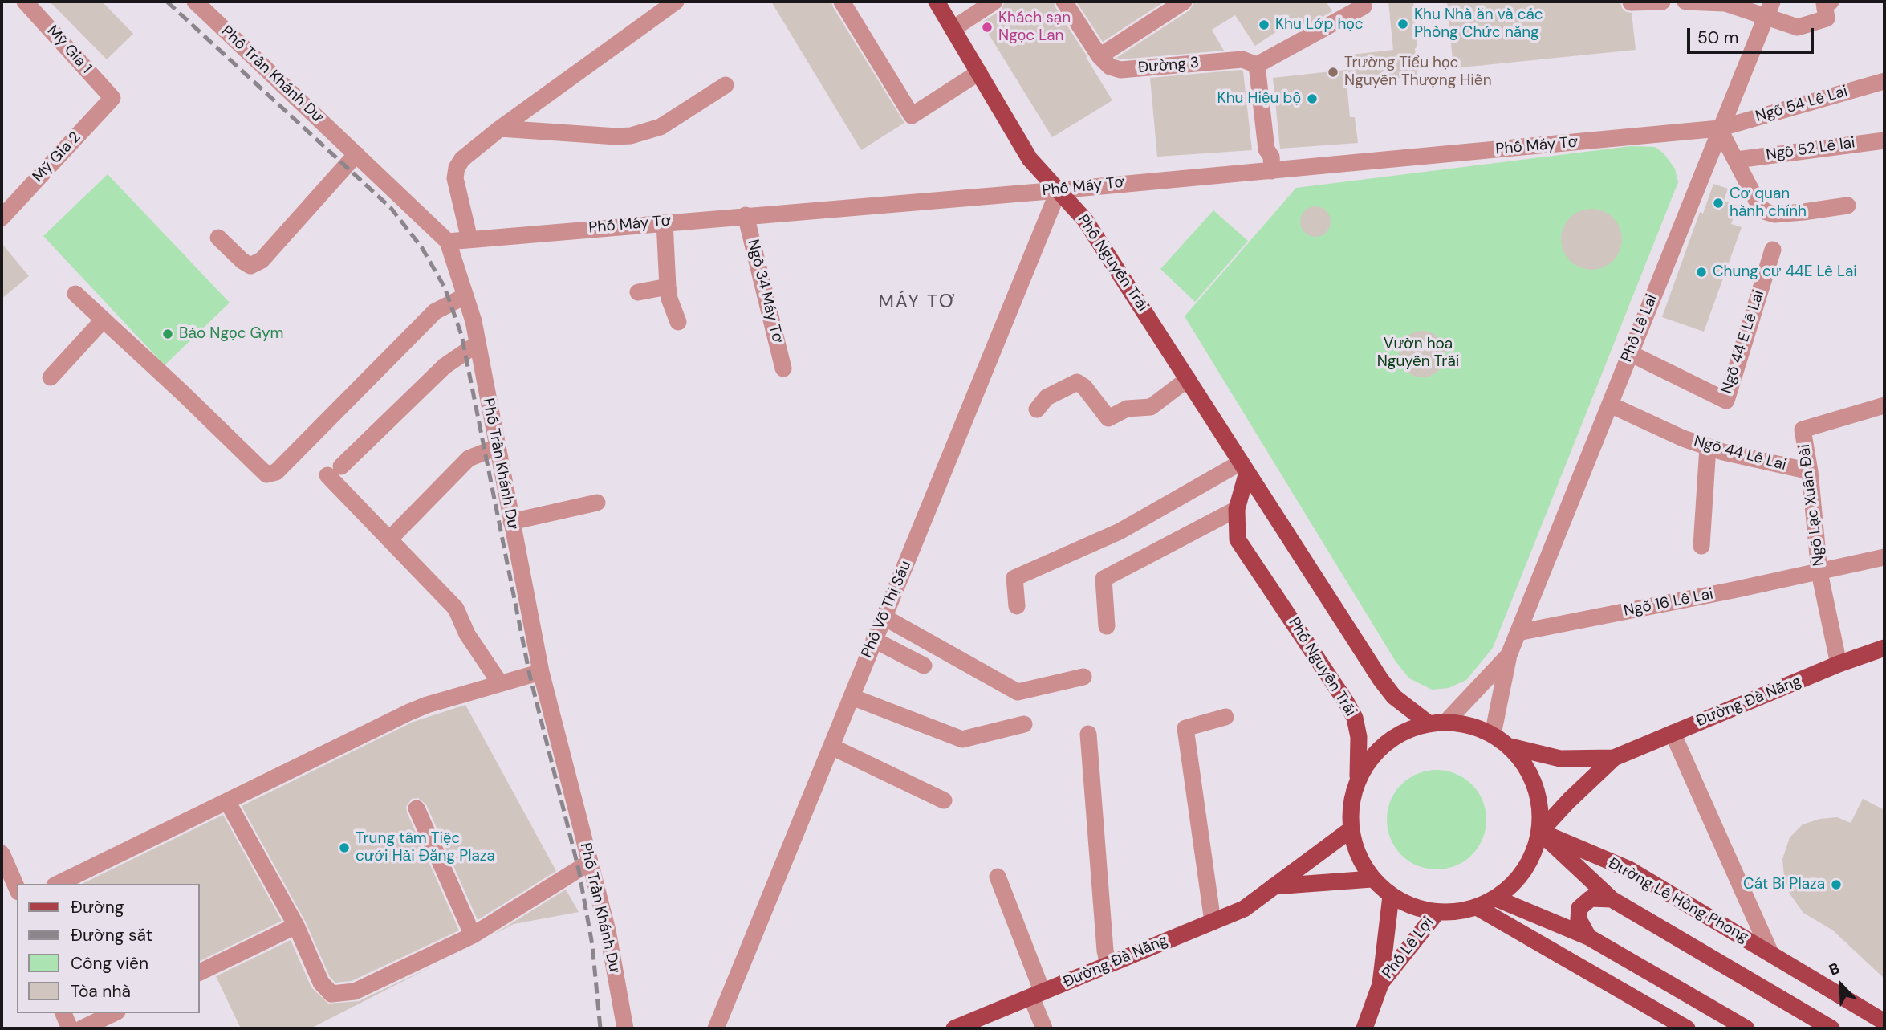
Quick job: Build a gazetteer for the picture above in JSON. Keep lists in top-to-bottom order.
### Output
{
  "streets": {
    "main road": [
      "Phố Nguyễn Trãi",
      "Đường Đà Nẵng",
      "Đường Lê Hồng Phong",
      "Phố Lê Lợi"
    ],
    "street": [
      "Mỹ Gia 1",
      "Đường 3",
      "Phố Trần Khánh Dư",
      "Ngõ 54 Lê Lai",
      "Phố Máy Tơ",
      "Ngõ 52 Lê lai",
      "Mỹ Gia 2",
      "Ngõ 34 Máy Tơ",
      "Phố Lê Lai",
      "Ngõ 44 E Lê Lai",
      "Ngõ 44 Lê Lai",
      "Ngõ Lạc Xuân Đài",
      "Ngõ 16 Lê Lai",
      "Phố Võ Thị Sáu"
    ]
  },
  "crossings": [
    ["Mỹ Gia 1", "Mỹ Gia 2"],
    ["Phố Trần Khánh Dư", "Phố Máy Tơ"],
    ["Ngõ 54 Lê Lai", "Phố Máy Tơ"],
    ["Ngõ 54 Lê Lai", "Phố Lê Lai"],
    ["Phố Máy Tơ", "Phố Nguyễn Trãi"],
    ["Phố Máy Tơ", "Ngõ 34 Máy Tơ"],
    ["Phố Máy Tơ", "Phố Lê Lai"],
    ["Phố Máy Tơ", "Phố Võ Thị Sáu"],
    ["Phố Nguyễn Trãi", "Phố Lê Lai"],
    ["Phố Nguyễn Trãi", "Phố Võ Thị Sáu"],
    ["Phố Nguyễn Trãi", "Đường Đà Nẵng"],
    ["Phố Nguyễn Trãi", "Đường Lê Hồng Phong"],
    ["Phố Nguyễn Trãi", "Phố Lê Lợi"],
    ["Phố Lê Lai", "Ngõ 44 E Lê Lai"],
    ["Phố Lê Lai", "Ngõ 44 Lê Lai"],
    ["Phố Lê Lai", "Ngõ 16 Lê Lai"],
    ["Phố Lê Lai", "Đường Đà Nẵng"],
    ["Phố Lê Lai", "Đường Lê Hồng Phong"],
    ["Phố Lê Lai", "Phố Lê Lợi"],
    ["Ngõ 44 Lê Lai", "Ngõ Lạc Xuân Đài"],
    ["Ngõ Lạc Xuân Đài", "Ngõ 16 Lê Lai"],
    ["Ngõ Lạc Xuân Đài", "Đường Đà Nẵng"],
    ["Đường Đà Nẵng", "Đường Lê Hồng Phong"],
    ["Đường Đà Nẵng", "Phố Lê Lợi"],
    ["Đường Lê Hồng Phong", "Phố Lê Lợi"]
  ],
  "districts": ["MÁY TƠ"],
  "parks": ["Vườn hoa Nguyễn Trãi"],
  "places": [
    "Khu Nhà ăn và các Phòng Chức năng",
    "Khu Lớp học",
    "Khách sạn Ngọc Lan",
    "Trường Tiểu học Nguyễn Thượng Hiền",
    "Khu Hiệu bộ",
    "Cơ quan hành chính",
    "Chung cư 44E Lê Lai",
    "Bảo Ngọc Gym",
    "Trung tâm Tiệc cưới Hải Đăng Plaza",
    "Cát Bi Plaza"
  ],
  "legend": [
    "Đường",
    "Đường sắt",
    "Công viên",
    "Tòa nhà"
  ],
  "scale_bar": "50 m",
  "north": "top left"
}
